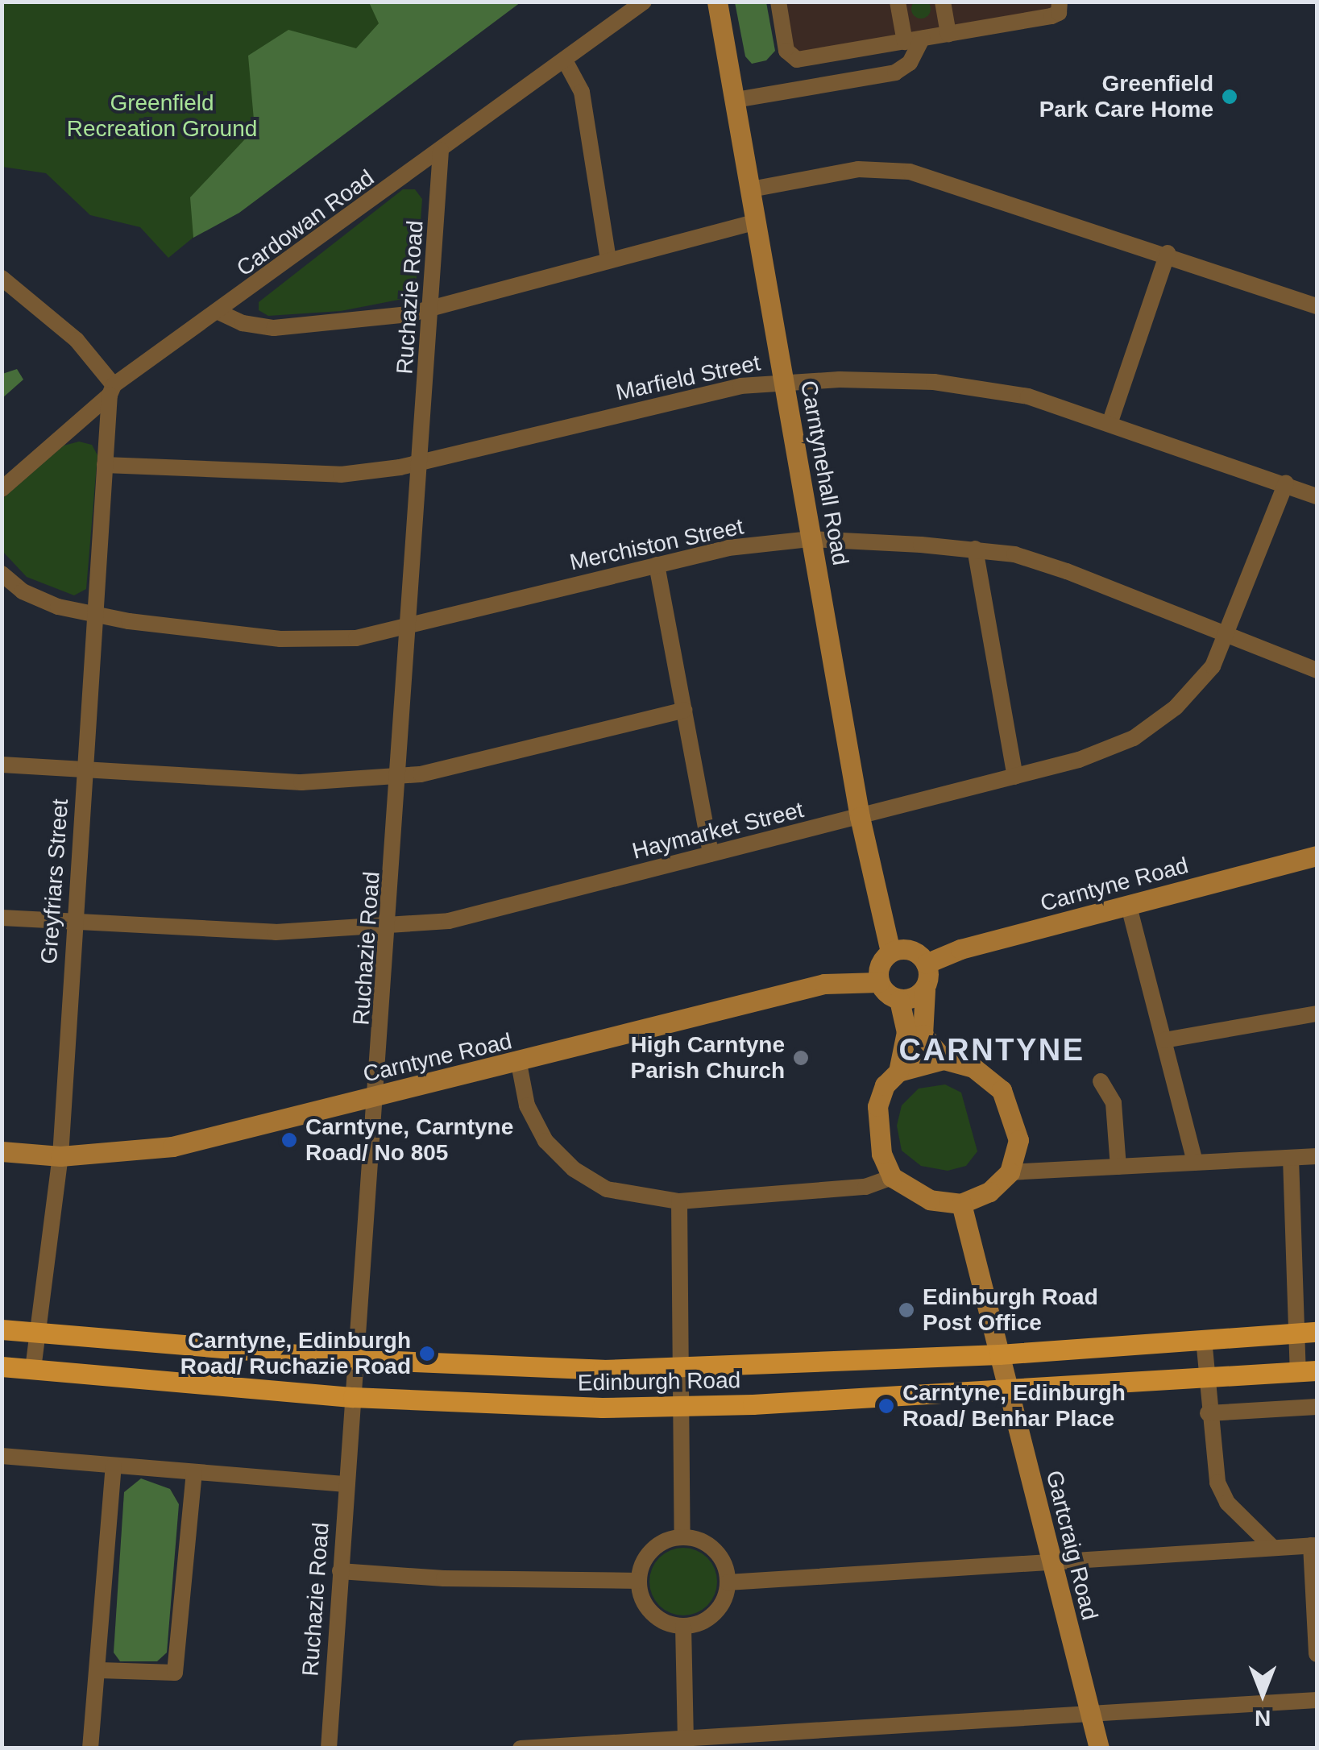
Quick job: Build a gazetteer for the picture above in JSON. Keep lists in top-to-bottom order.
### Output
{
  "streets": {
    "main road": ["Edinburgh Road"],
    "street": [
      "Cardowan Road",
      "Ruchazie Road",
      "Marfield Street",
      "Carntynehall Road",
      "Merchiston Street",
      "Haymarket Street",
      "Greyfriars Street",
      "Carntyne Road",
      "Gartcraig Road"
    ]
  },
  "crossings": [
    ["Cardowan Road", "Ruchazie Road"],
    ["Cardowan Road", "Greyfriars Street"],
    ["Ruchazie Road", "Marfield Street"],
    ["Ruchazie Road", "Merchiston Street"],
    ["Ruchazie Road", "Haymarket Street"],
    ["Ruchazie Road", "Carntyne Road"],
    ["Ruchazie Road", "Edinburgh Road"],
    ["Marfield Street", "Carntynehall Road"],
    ["Marfield Street", "Haymarket Street"],
    ["Marfield Street", "Greyfriars Street"],
    ["Carntynehall Road", "Merchiston Street"],
    ["Carntynehall Road", "Haymarket Street"],
    ["Carntynehall Road", "Carntyne Road"],
    ["Merchiston Street", "Haymarket Street"],
    ["Merchiston Street", "Greyfriars Street"],
    ["Haymarket Street", "Greyfriars Street"],
    ["Greyfriars Street", "Carntyne Road"],
    ["Greyfriars Street", "Edinburgh Road"],
    ["Edinburgh Road", "Gartcraig Road"]
  ],
  "districts": ["CARNTYNE"],
  "parks": ["Greenfield Recreation Ground"],
  "places": [
    "Greenfield Park Care Home",
    "High Carntyne Parish Church",
    "Carntyne, Carntyne Road/ No 805",
    "Edinburgh Road Post Office",
    "Carntyne, Edinburgh Road/ Ruchazie Road",
    "Carntyne, Edinburgh Road/ Benhar Place"
  ],
  "north": "bottom"
}
